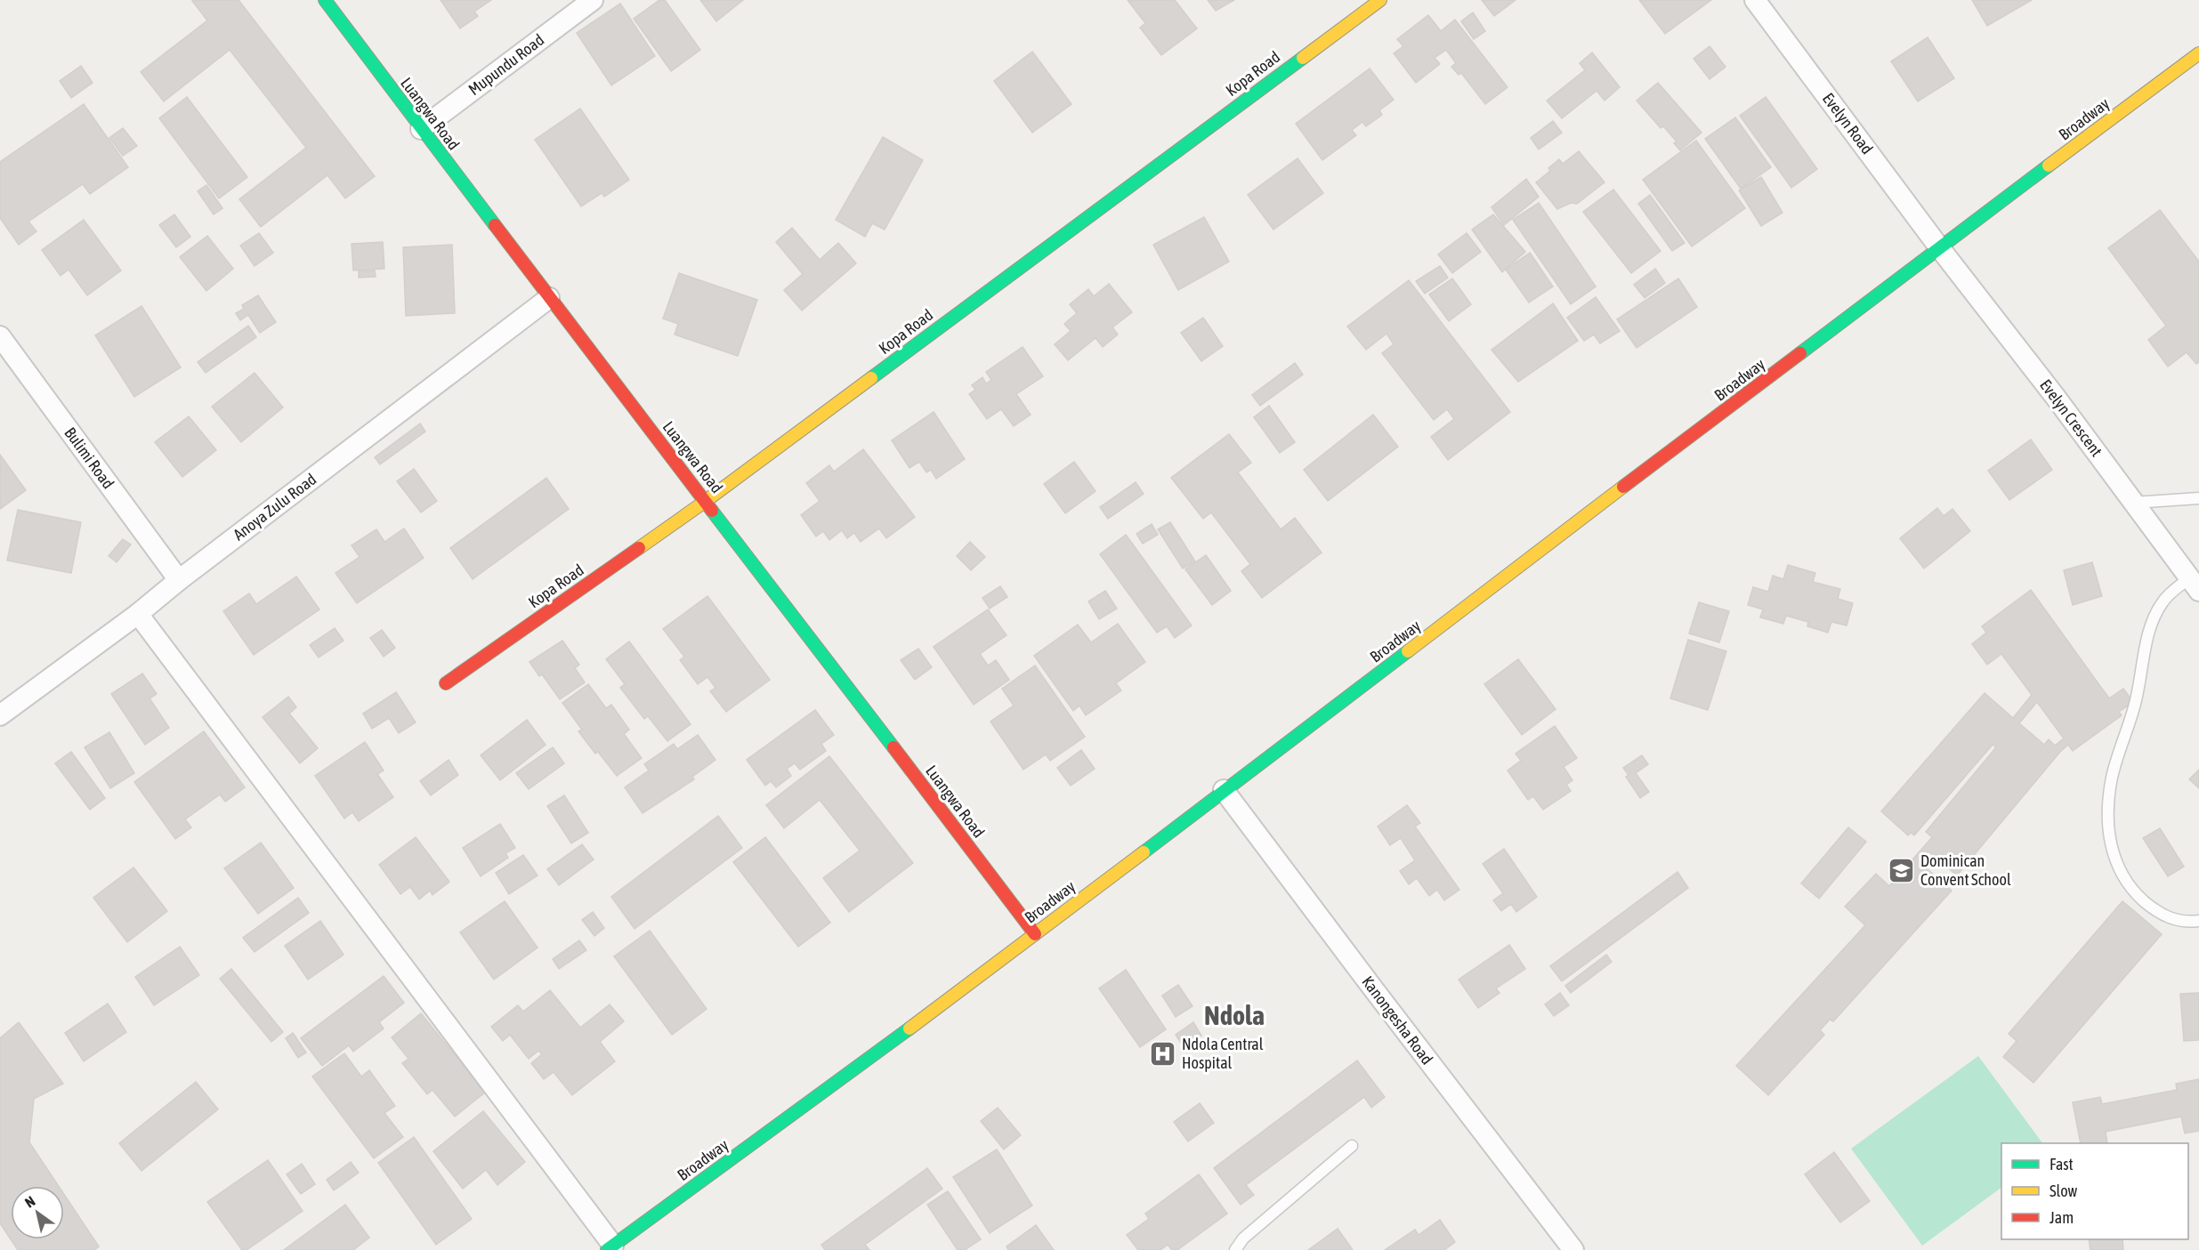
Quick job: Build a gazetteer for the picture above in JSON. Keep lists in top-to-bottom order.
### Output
{
  "streets": {
    "street": [
      "Mupundu Road",
      "Kopa Road",
      "Luangwa Road",
      "Broadway",
      "Evelyn Road",
      "Evelyn Crescent",
      "Bulimi Road",
      "Anoya Zulu Road",
      "Kanongesha Road"
    ]
  },
  "crossings": [
    ["Mupundu Road", "Luangwa Road"],
    ["Kopa Road", "Luangwa Road"],
    ["Luangwa Road", "Broadway"],
    ["Luangwa Road", "Anoya Zulu Road"],
    ["Broadway", "Evelyn Road"],
    ["Broadway", "Evelyn Crescent"],
    ["Broadway", "Kanongesha Road"],
    ["Evelyn Road", "Evelyn Crescent"],
    ["Bulimi Road", "Anoya Zulu Road"]
  ],
  "districts": ["Ndola"],
  "places": {
    "school or university": ["Dominican Convent School"],
    "hospital": ["Ndola Central Hospital"]
  },
  "legend": ["Fast", "Slow", "Jam"],
  "north": "top left"
}
